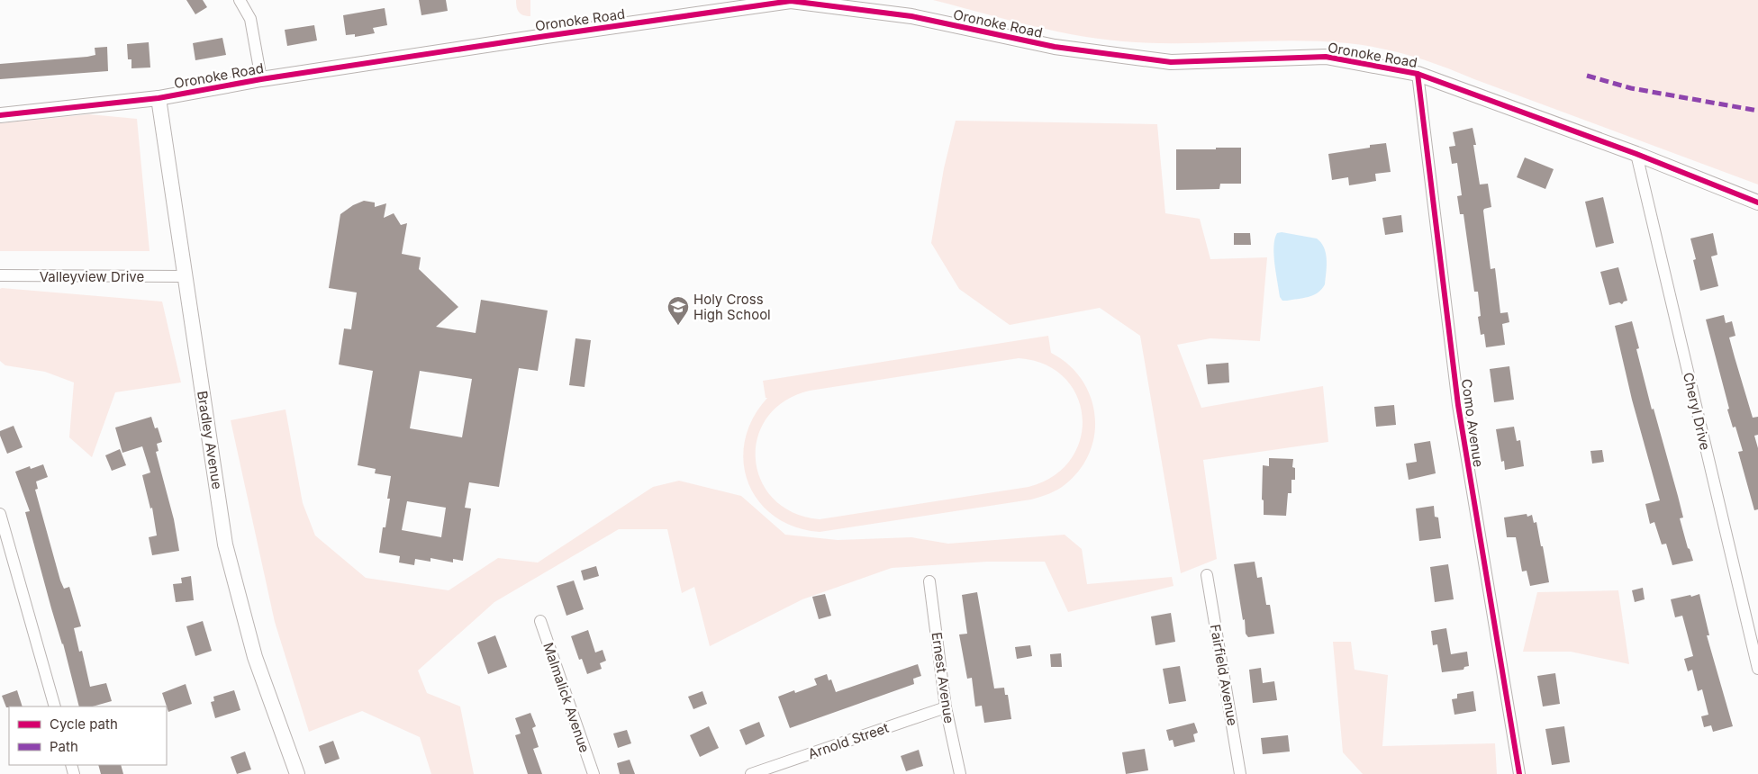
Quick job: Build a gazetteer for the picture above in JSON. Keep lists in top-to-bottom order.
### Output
{
  "streets": {
    "street": [
      "Oronoke Road",
      "Valleyview Drive",
      "Cheryl Drive",
      "Como Avenue",
      "Bradley Avenue",
      "Fairfield Avenue",
      "Ernest Avenue",
      "Malmalick Avenue",
      "Arnold Street"
    ]
  },
  "crossings": [
    ["Oronoke Road", "Cheryl Drive"],
    ["Oronoke Road", "Como Avenue"],
    ["Oronoke Road", "Bradley Avenue"],
    ["Valleyview Drive", "Bradley Avenue"],
    ["Ernest Avenue", "Arnold Street"]
  ],
  "places": {
    "school or university": ["Holy Cross High School"]
  },
  "legend": ["Cycle path", "Path"]
}
